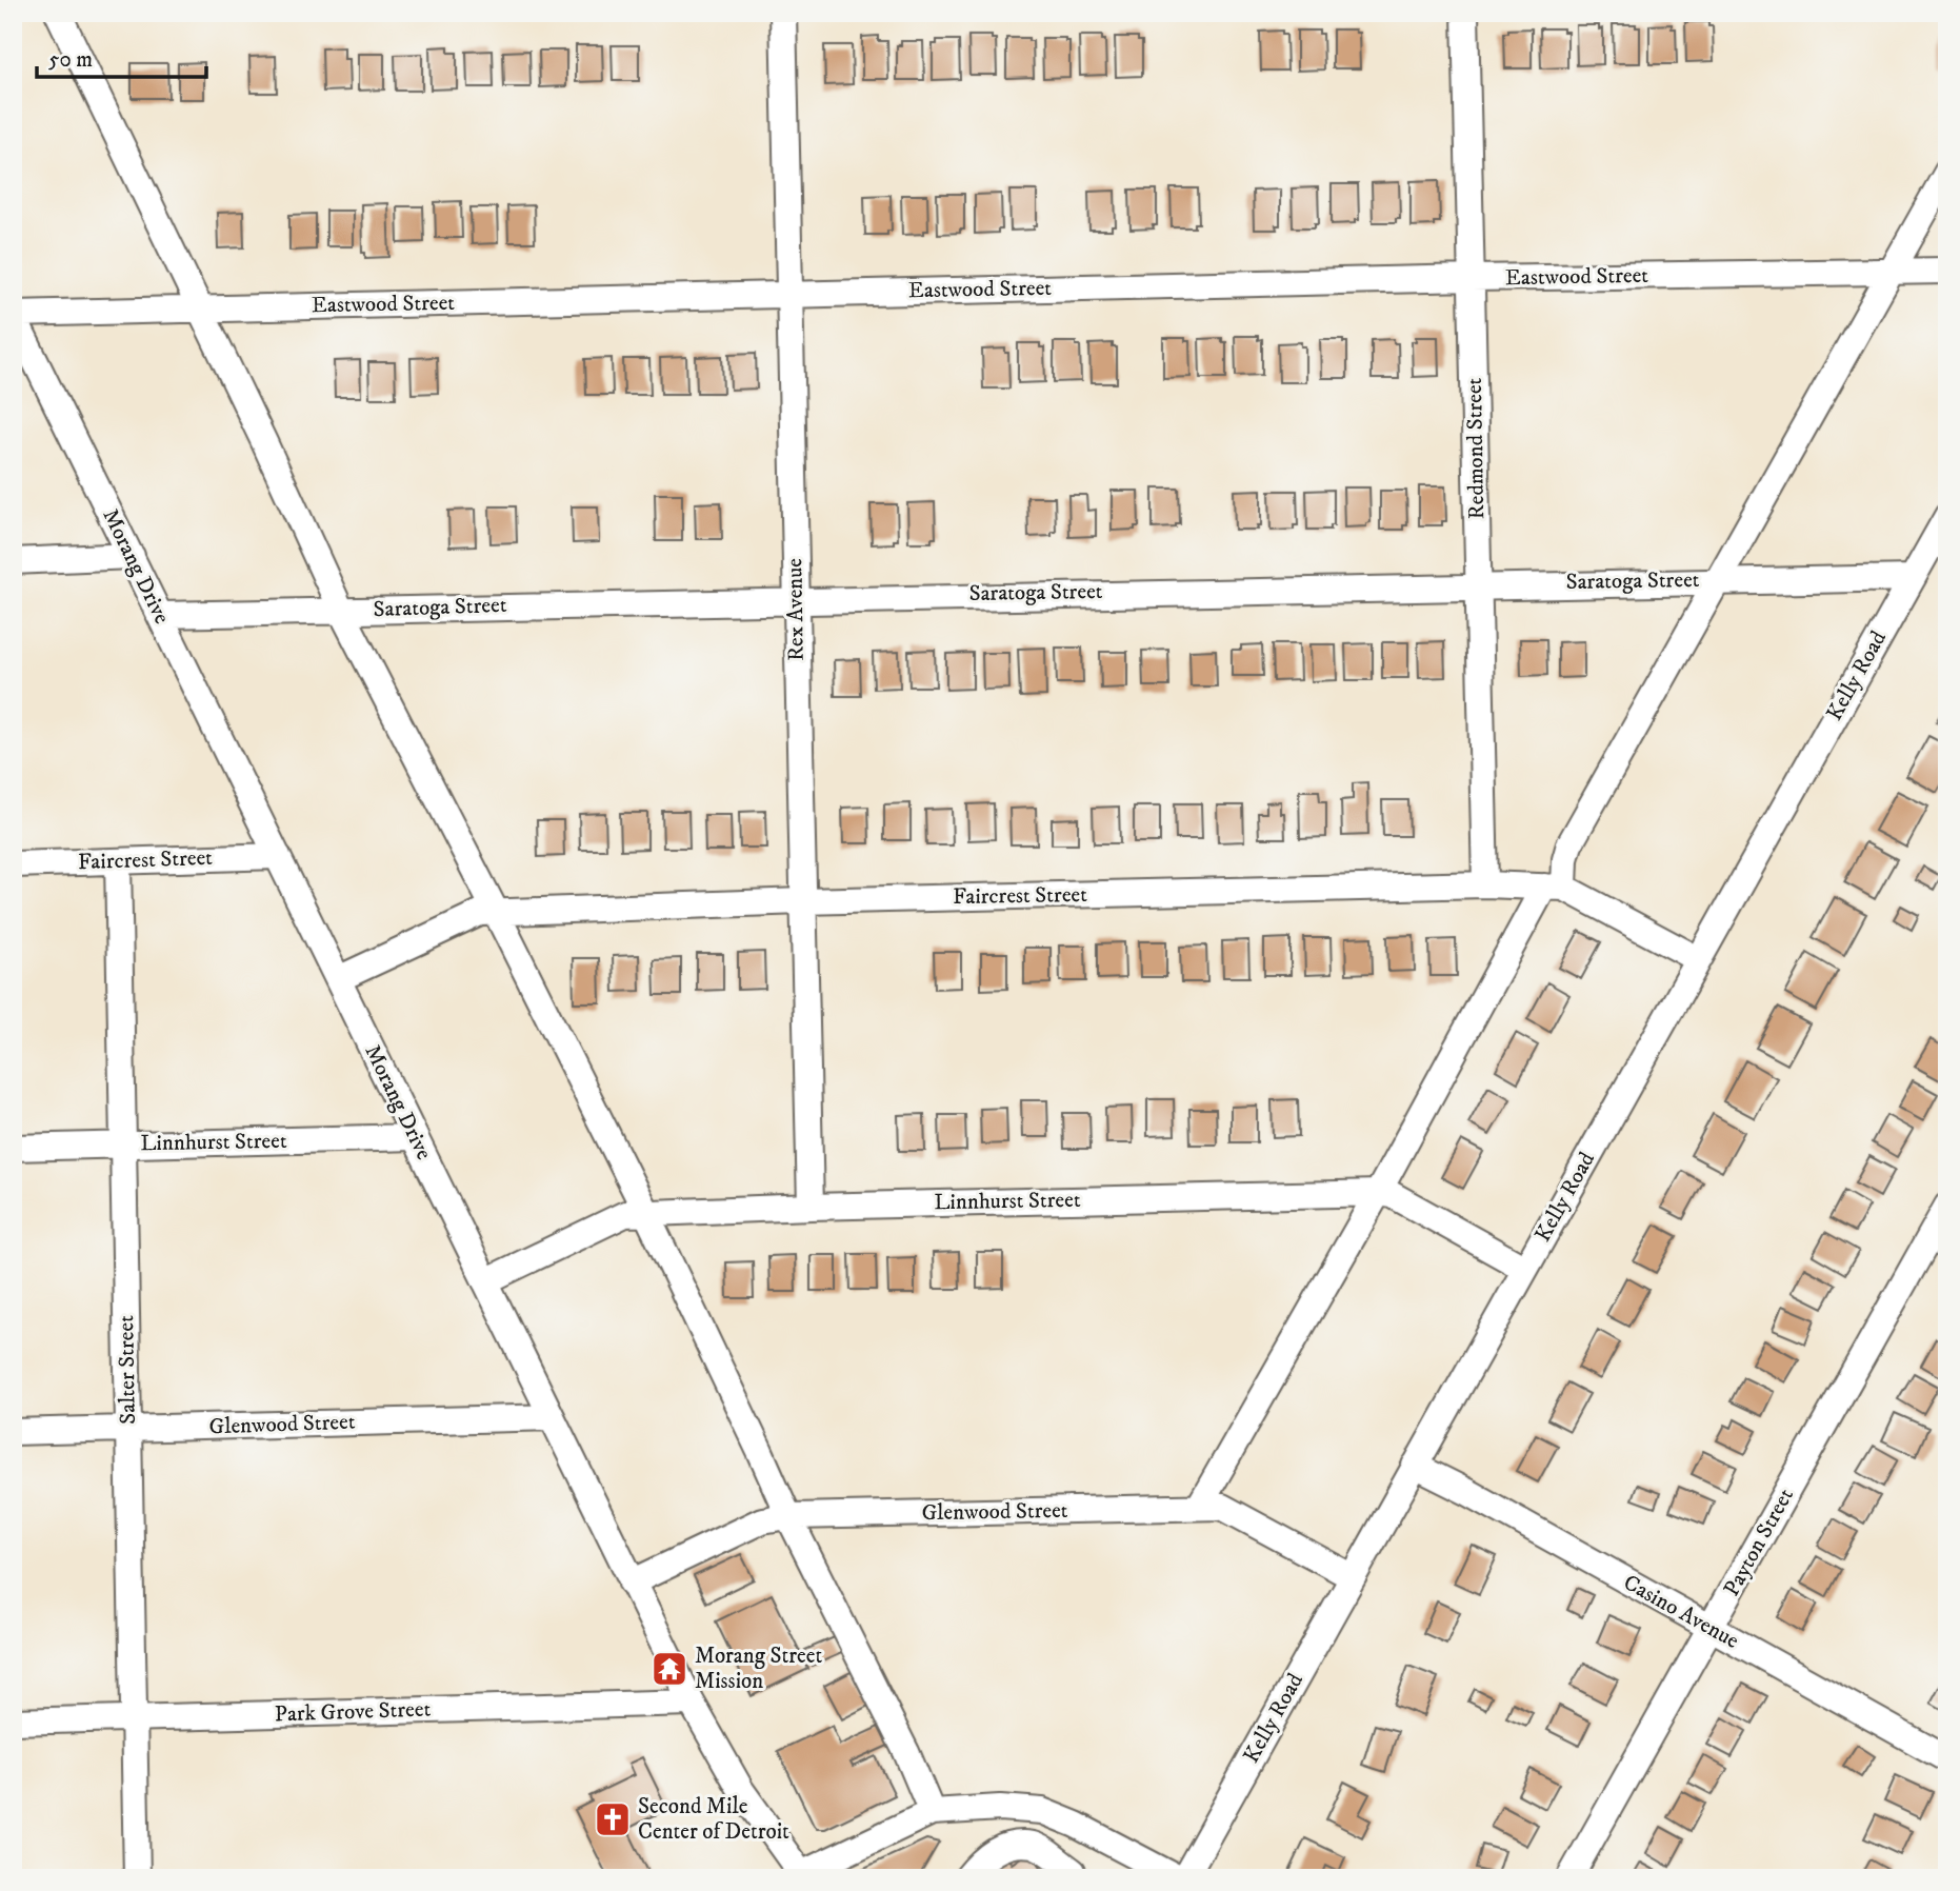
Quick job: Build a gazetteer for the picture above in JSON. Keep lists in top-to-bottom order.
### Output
{
  "streets": {
    "street": [
      "Eastwood Street",
      "Redmond Street",
      "Morang Drive",
      "Saratoga Street",
      "Rex Avenue",
      "Kelly Road",
      "Faircrest Street",
      "Linnhurst Street",
      "Salter Street",
      "Glenwood Street",
      "Payton Street",
      "Casino Avenue",
      "Park Grove Street"
    ]
  },
  "crossings": [
    ["Eastwood Street", "Redmond Street"],
    ["Eastwood Street", "Morang Drive"],
    ["Eastwood Street", "Rex Avenue"],
    ["Redmond Street", "Saratoga Street"],
    ["Redmond Street", "Faircrest Street"],
    ["Morang Drive", "Saratoga Street"],
    ["Morang Drive", "Faircrest Street"],
    ["Morang Drive", "Linnhurst Street"],
    ["Morang Drive", "Glenwood Street"],
    ["Morang Drive", "Park Grove Street"],
    ["Saratoga Street", "Rex Avenue"],
    ["Saratoga Street", "Kelly Road"],
    ["Rex Avenue", "Faircrest Street"],
    ["Rex Avenue", "Linnhurst Street"],
    ["Kelly Road", "Faircrest Street"],
    ["Kelly Road", "Linnhurst Street"],
    ["Kelly Road", "Glenwood Street"],
    ["Kelly Road", "Casino Avenue"],
    ["Faircrest Street", "Salter Street"],
    ["Linnhurst Street", "Salter Street"],
    ["Salter Street", "Glenwood Street"],
    ["Salter Street", "Park Grove Street"],
    ["Payton Street", "Casino Avenue"]
  ],
  "places": {
    "temple": ["Morang Street Mission"],
    "church": ["Second Mile Center of Detroit"]
  },
  "scale_bar": "50 m"
}
